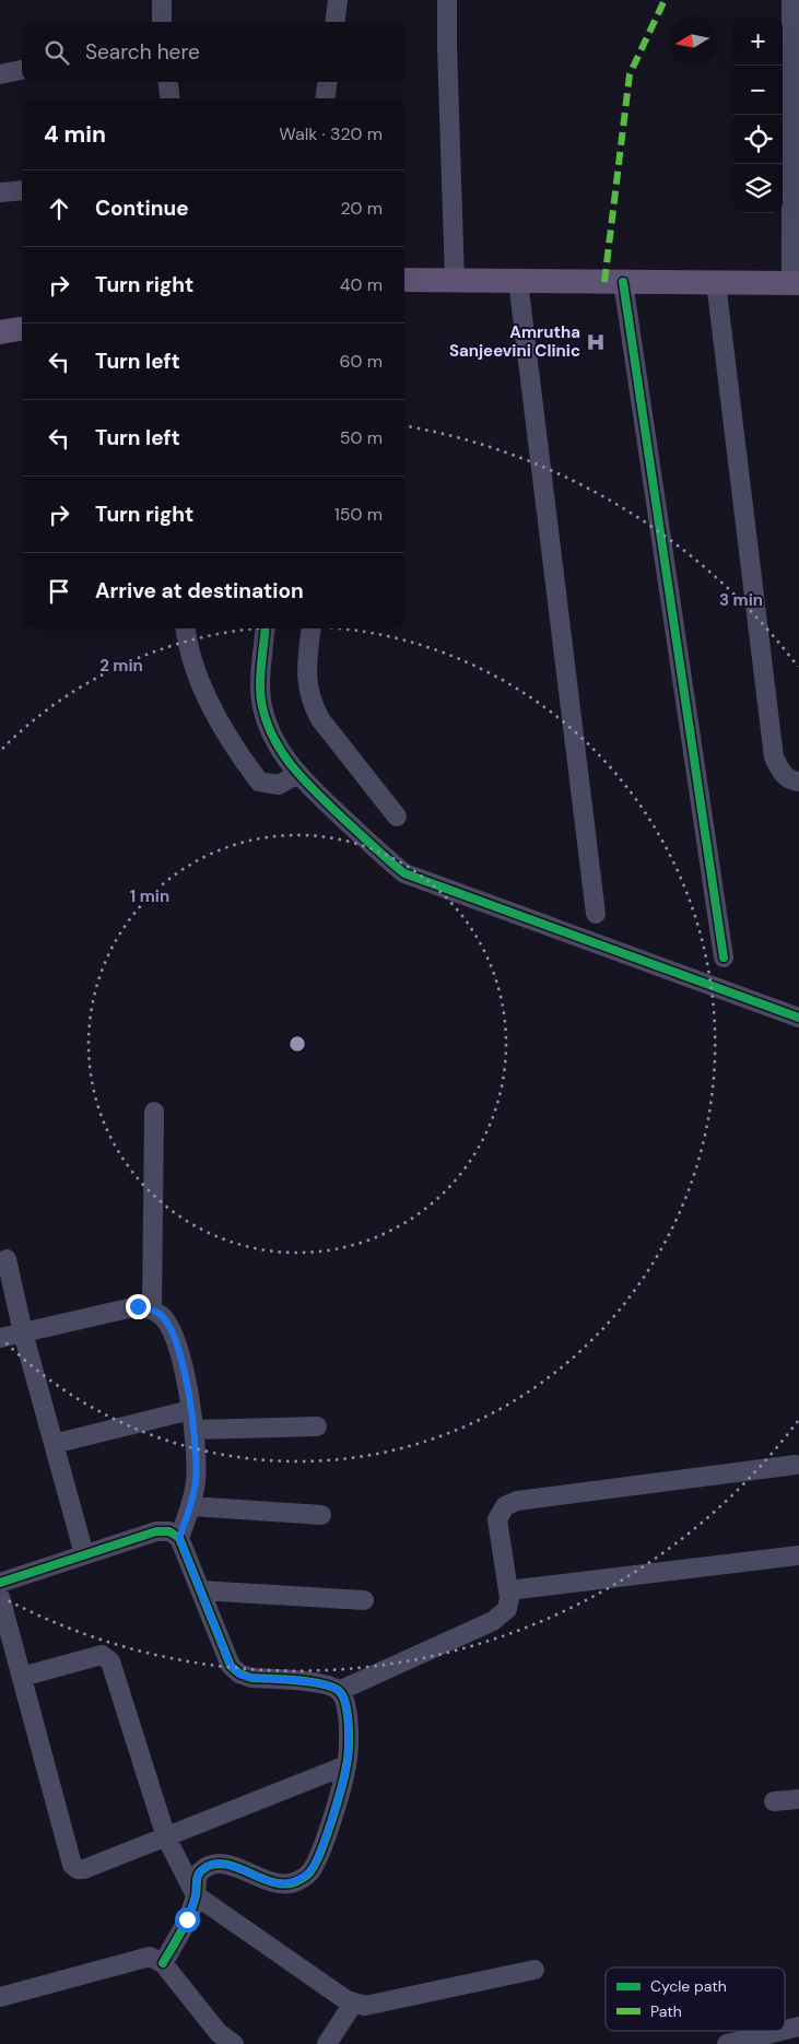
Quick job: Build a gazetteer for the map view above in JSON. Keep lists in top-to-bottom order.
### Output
{
  "places": {
    "hospital": ["Amrutha Sanjeevini Clinic"]
  },
  "legend": ["Cycle path", "Path"],
  "north": "left",
  "page": {
    "map_buttons": ["+", "−"],
    "search": "Search here",
    "heading": ["4 min", "Walk · 320 m"],
    "list": [
      ["Continue", "20 m"],
      ["Turn right", "40 m"],
      ["Turn left", "60 m"],
      ["Turn left", "50 m"],
      ["Turn right", "150 m"],
      "Arrive at destination"
    ]
  },
  "rings": ["3 min", "2 min", "1 min"]
}
